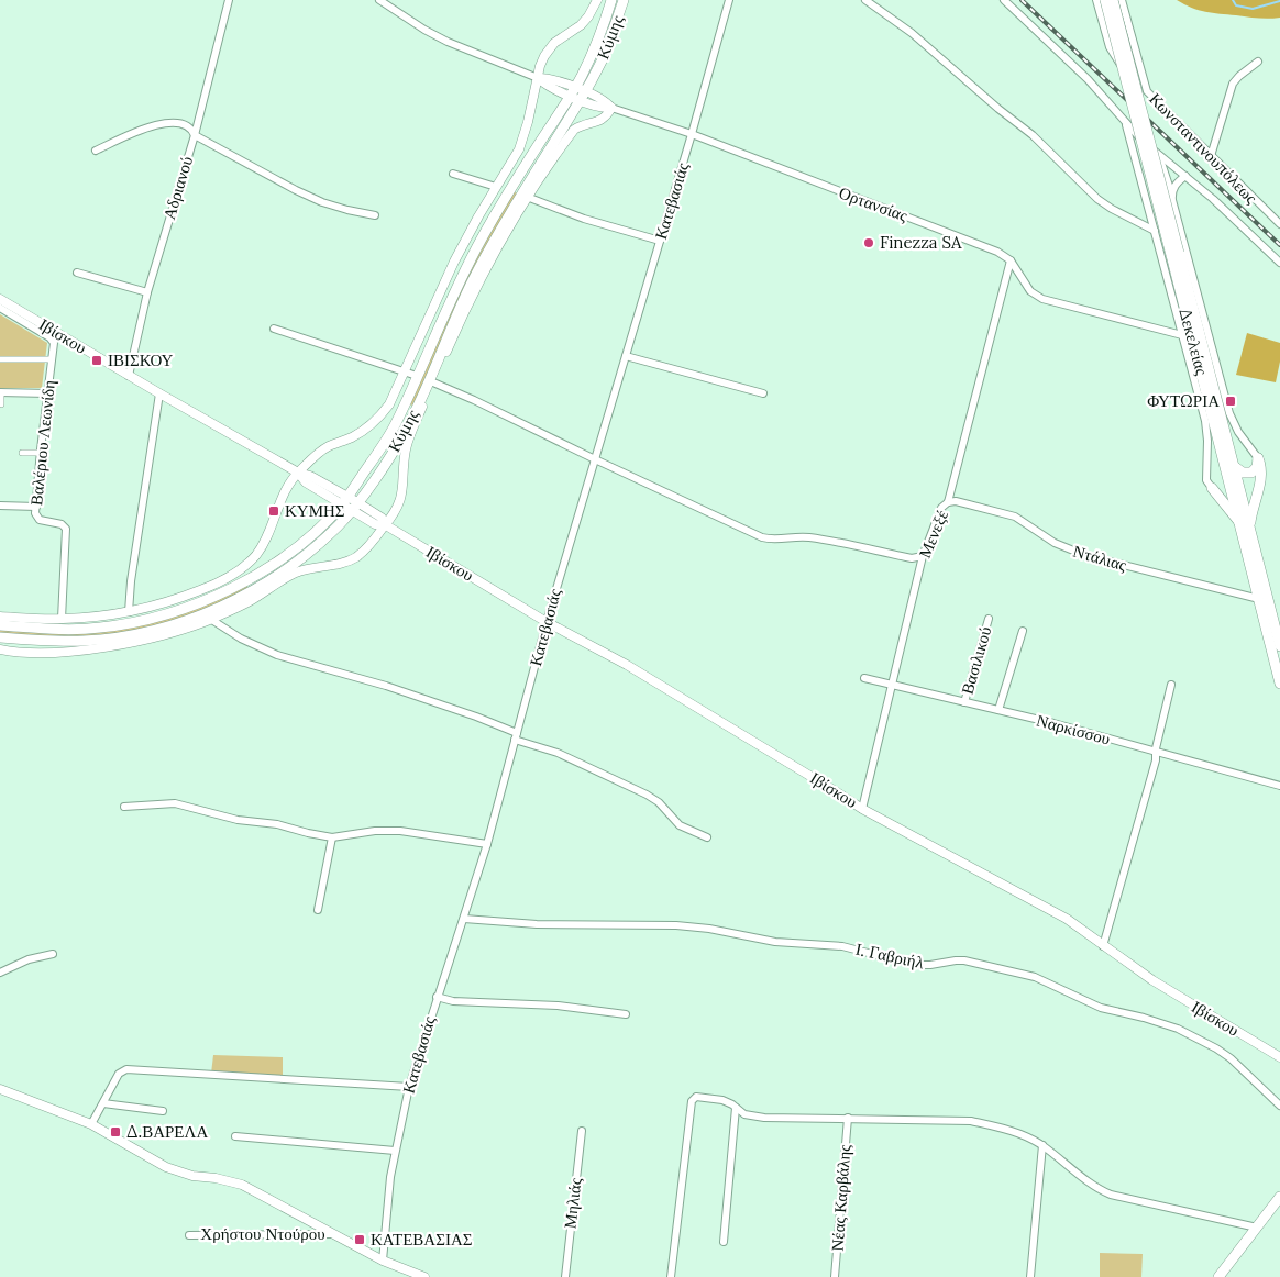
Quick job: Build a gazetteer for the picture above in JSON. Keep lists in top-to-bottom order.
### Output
{
  "streets": {
    "main road": ["Κύμης", "Δεκελείας"],
    "street": [
      "Κωνσταντινουπόλεως",
      "Αδριανού",
      "Κατεβασιάς",
      "Ορτανσίας",
      "Ιβίσκου",
      "Βαλέριου Λεωνίδη",
      "Μενεξέ",
      "Ντάλιας",
      "Βασιλικού",
      "Ναρκίσσου",
      "Ι. Γαβριήλ",
      "Νέας Καρβάλης",
      "Μηλιάς",
      "Χρήστου Ντούρου"
    ]
  },
  "crossings": [
    ["Κύμης", "Ιβίσκου"],
    ["Αδριανού", "Ιβίσκου"],
    ["Κατεβασιάς", "Ορτανσίας"],
    ["Κατεβασιάς", "Ιβίσκου"],
    ["Κατεβασιάς", "Ι. Γαβριήλ"],
    ["Ορτανσίας", "Μενεξέ"],
    ["Ιβίσκου", "Μενεξέ"],
    ["Δεκελείας", "Ντάλιας"],
    ["Μενεξέ", "Ντάλιας"],
    ["Μενεξέ", "Ναρκίσσου"],
    ["Βασιλικού", "Ναρκίσσου"]
  ],
  "places": {
    "other": ["Finezza SA"],
    "transit": [
      "ΙΒΙΣΚΟΥ",
      "ΦΥΤΩΡΙΑ",
      "ΚΥΜΗΣ",
      "Δ.ΒΑΡΕΛΑ",
      "ΚΑΤΕΒΑΣΙΑΣ"
    ]
  }
}
